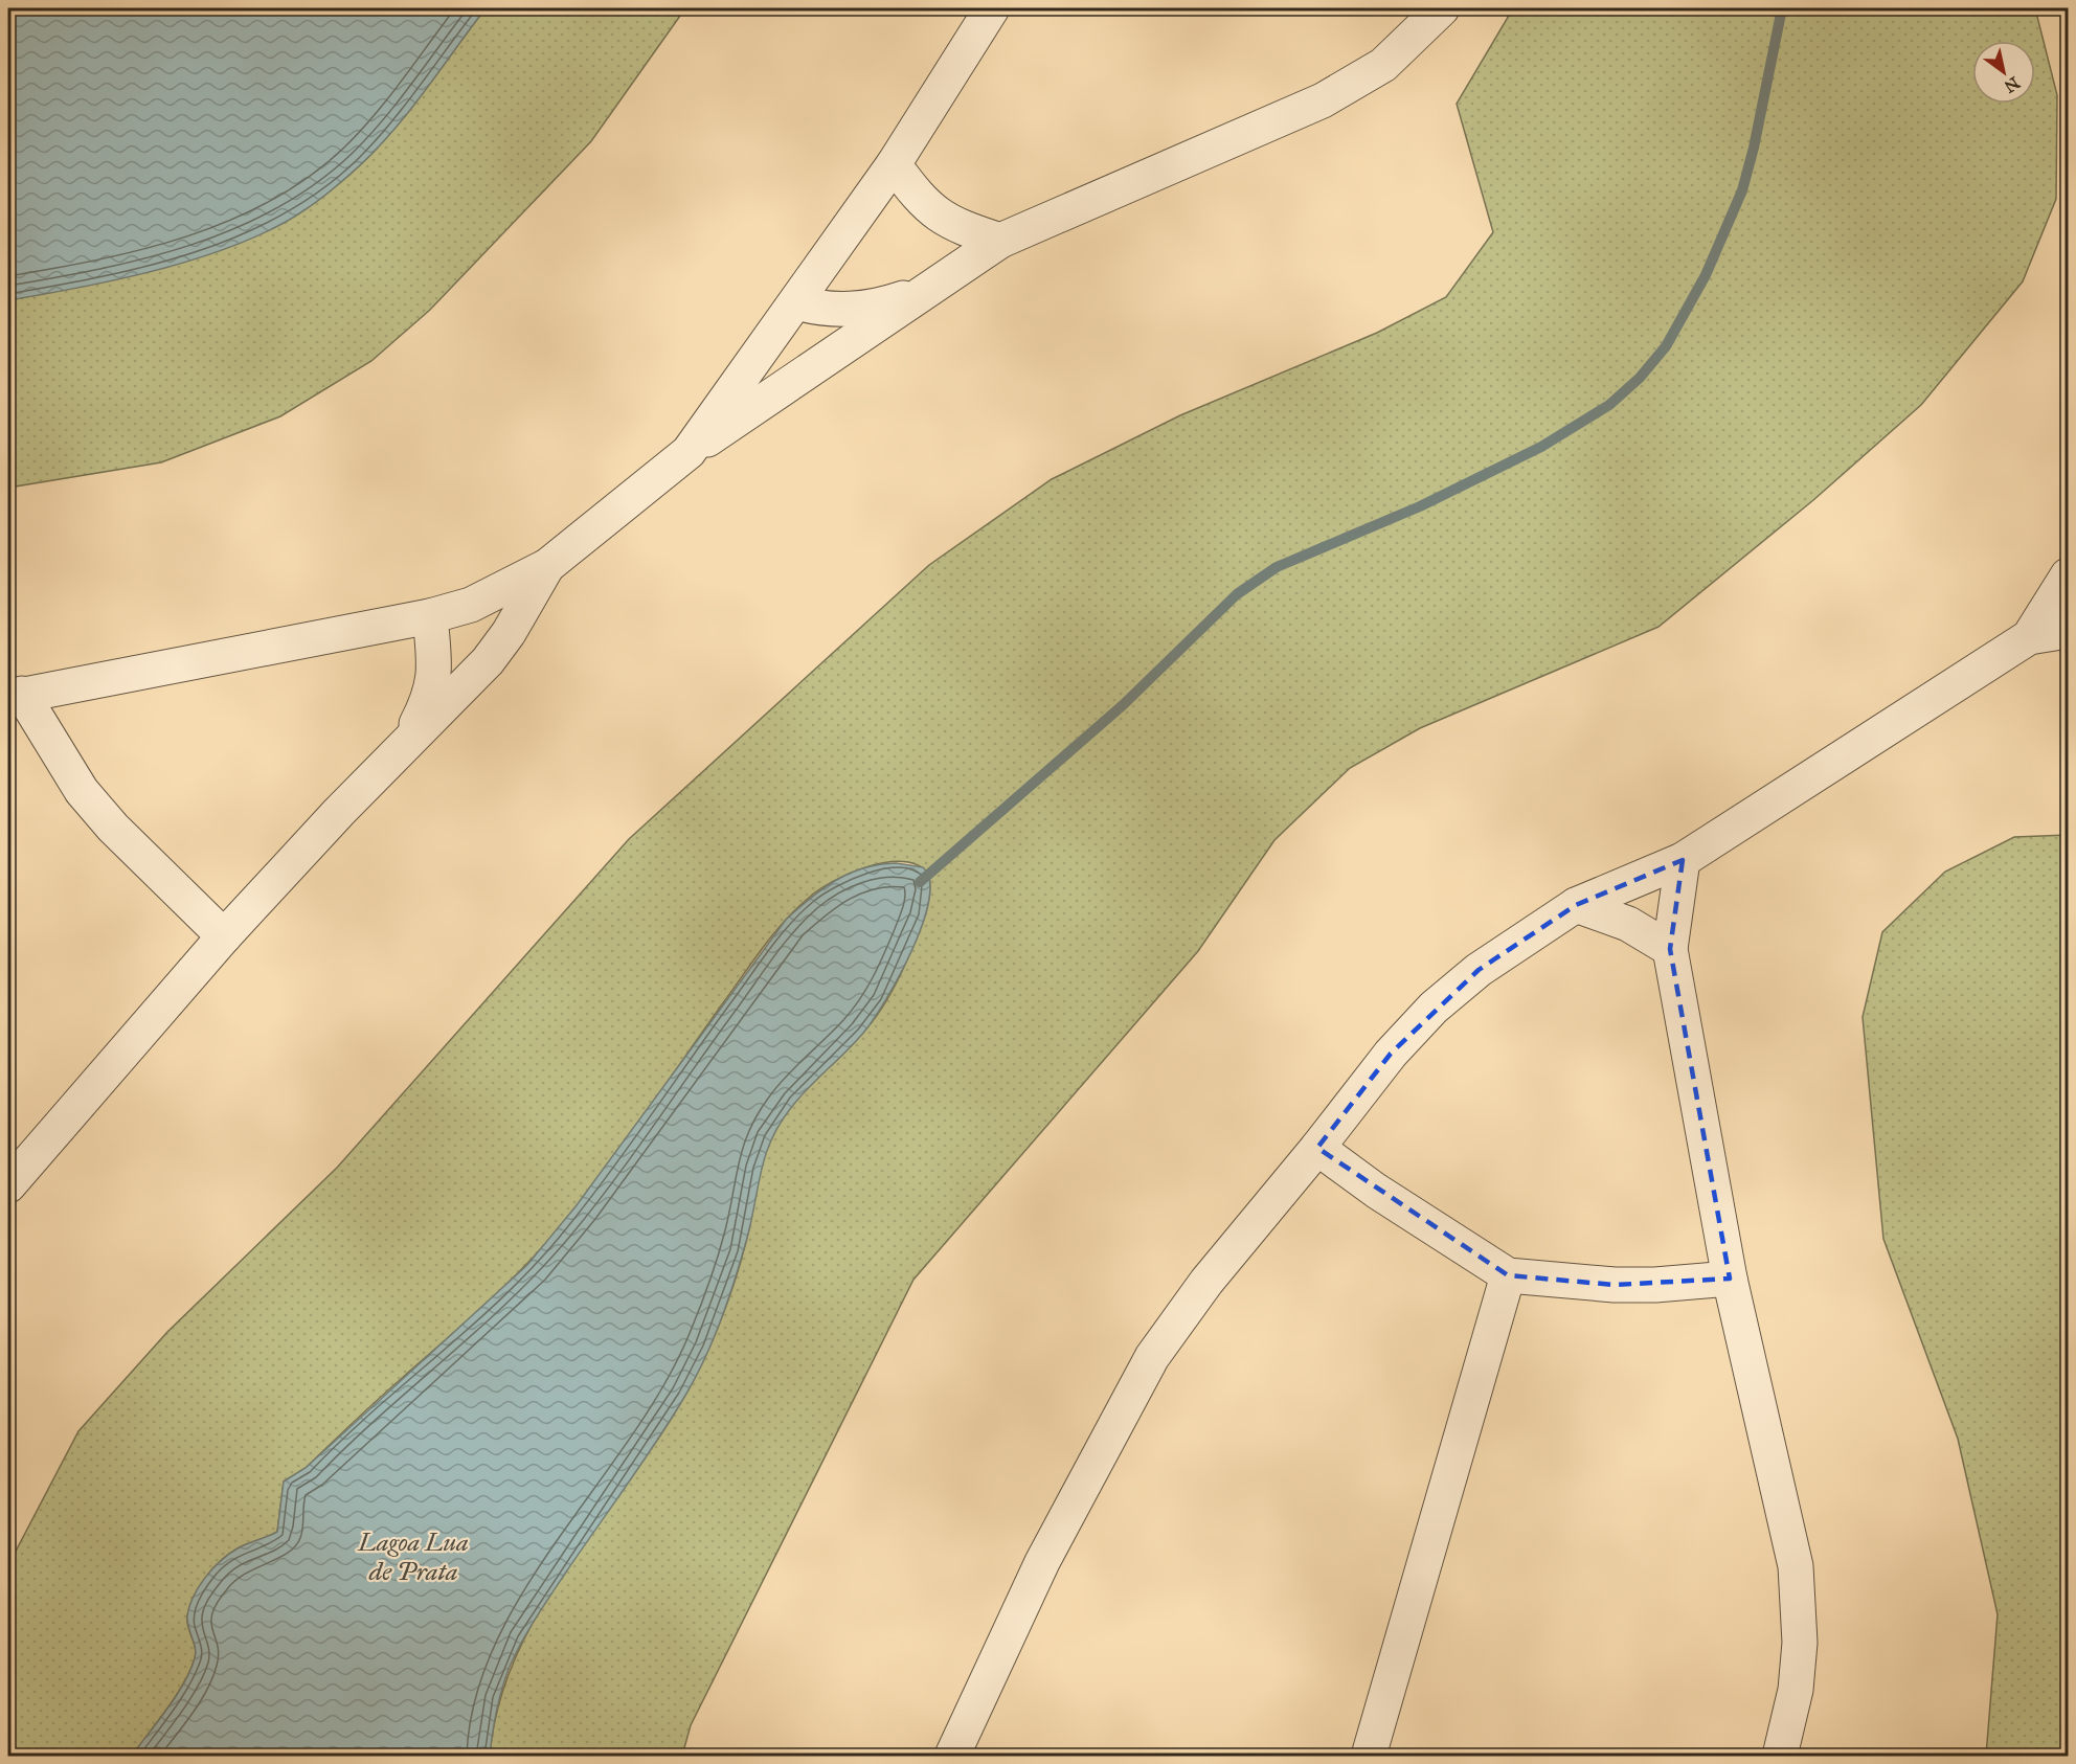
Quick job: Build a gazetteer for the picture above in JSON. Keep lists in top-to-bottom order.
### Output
{
  "water": ["Lagoa Lua de Prata"],
  "north": "bottom right"
}
